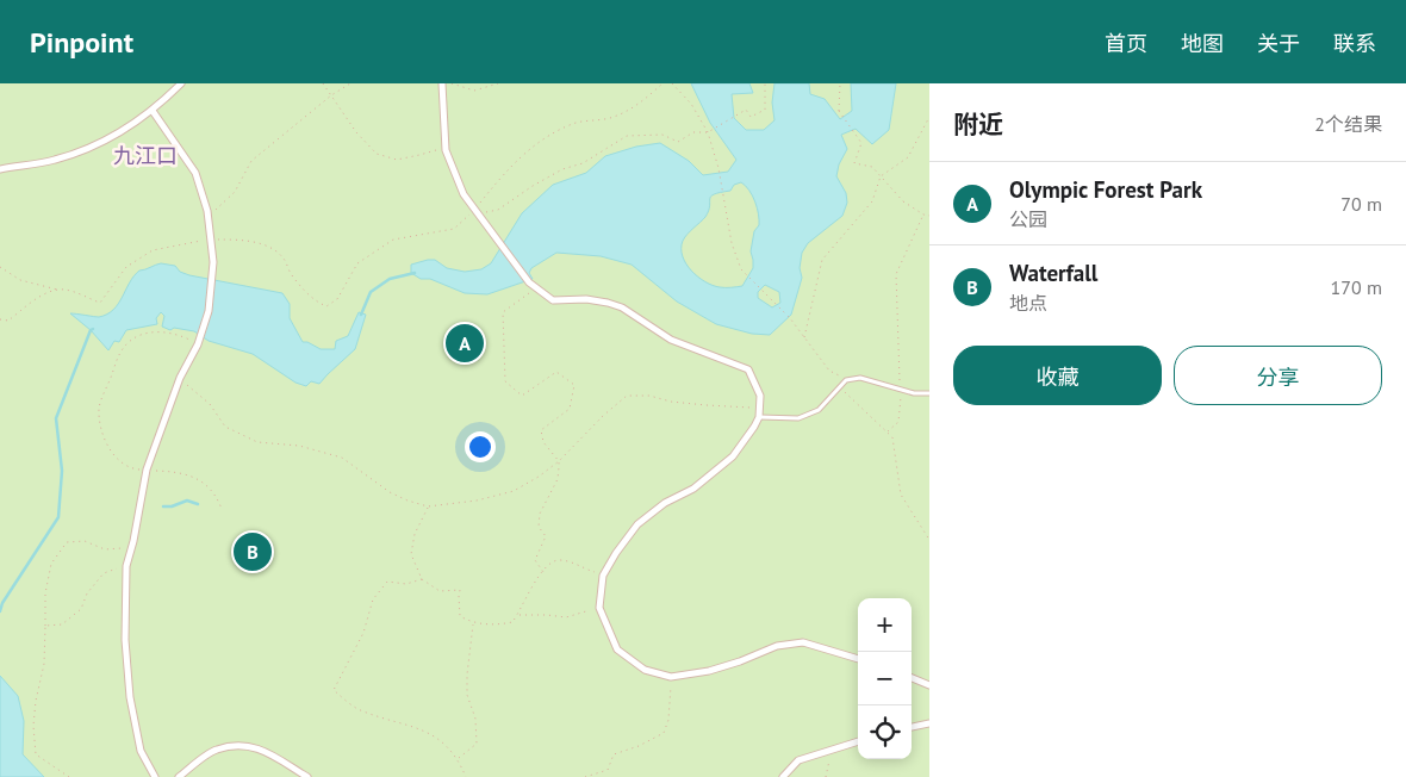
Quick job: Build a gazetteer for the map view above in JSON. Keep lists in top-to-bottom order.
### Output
{
  "districts": ["九江口"],
  "page": {
    "header": "Pinpoint",
    "nav": [
      "首页",
      "地图",
      "关于",
      "联系"
    ],
    "heading": ["附近", "2个结果"],
    "list": [
      {
        "mark": "A",
        "name": "Olympic Forest Park",
        "note": "公园",
        "value": "70 m"
      },
      {
        "mark": "B",
        "name": "Waterfall",
        "note": "地点",
        "value": "170 m"
      }
    ],
    "pins": ["A", "B"],
    "buttons": ["收藏", "分享"],
    "map_buttons": ["+", "−"]
  }
}
